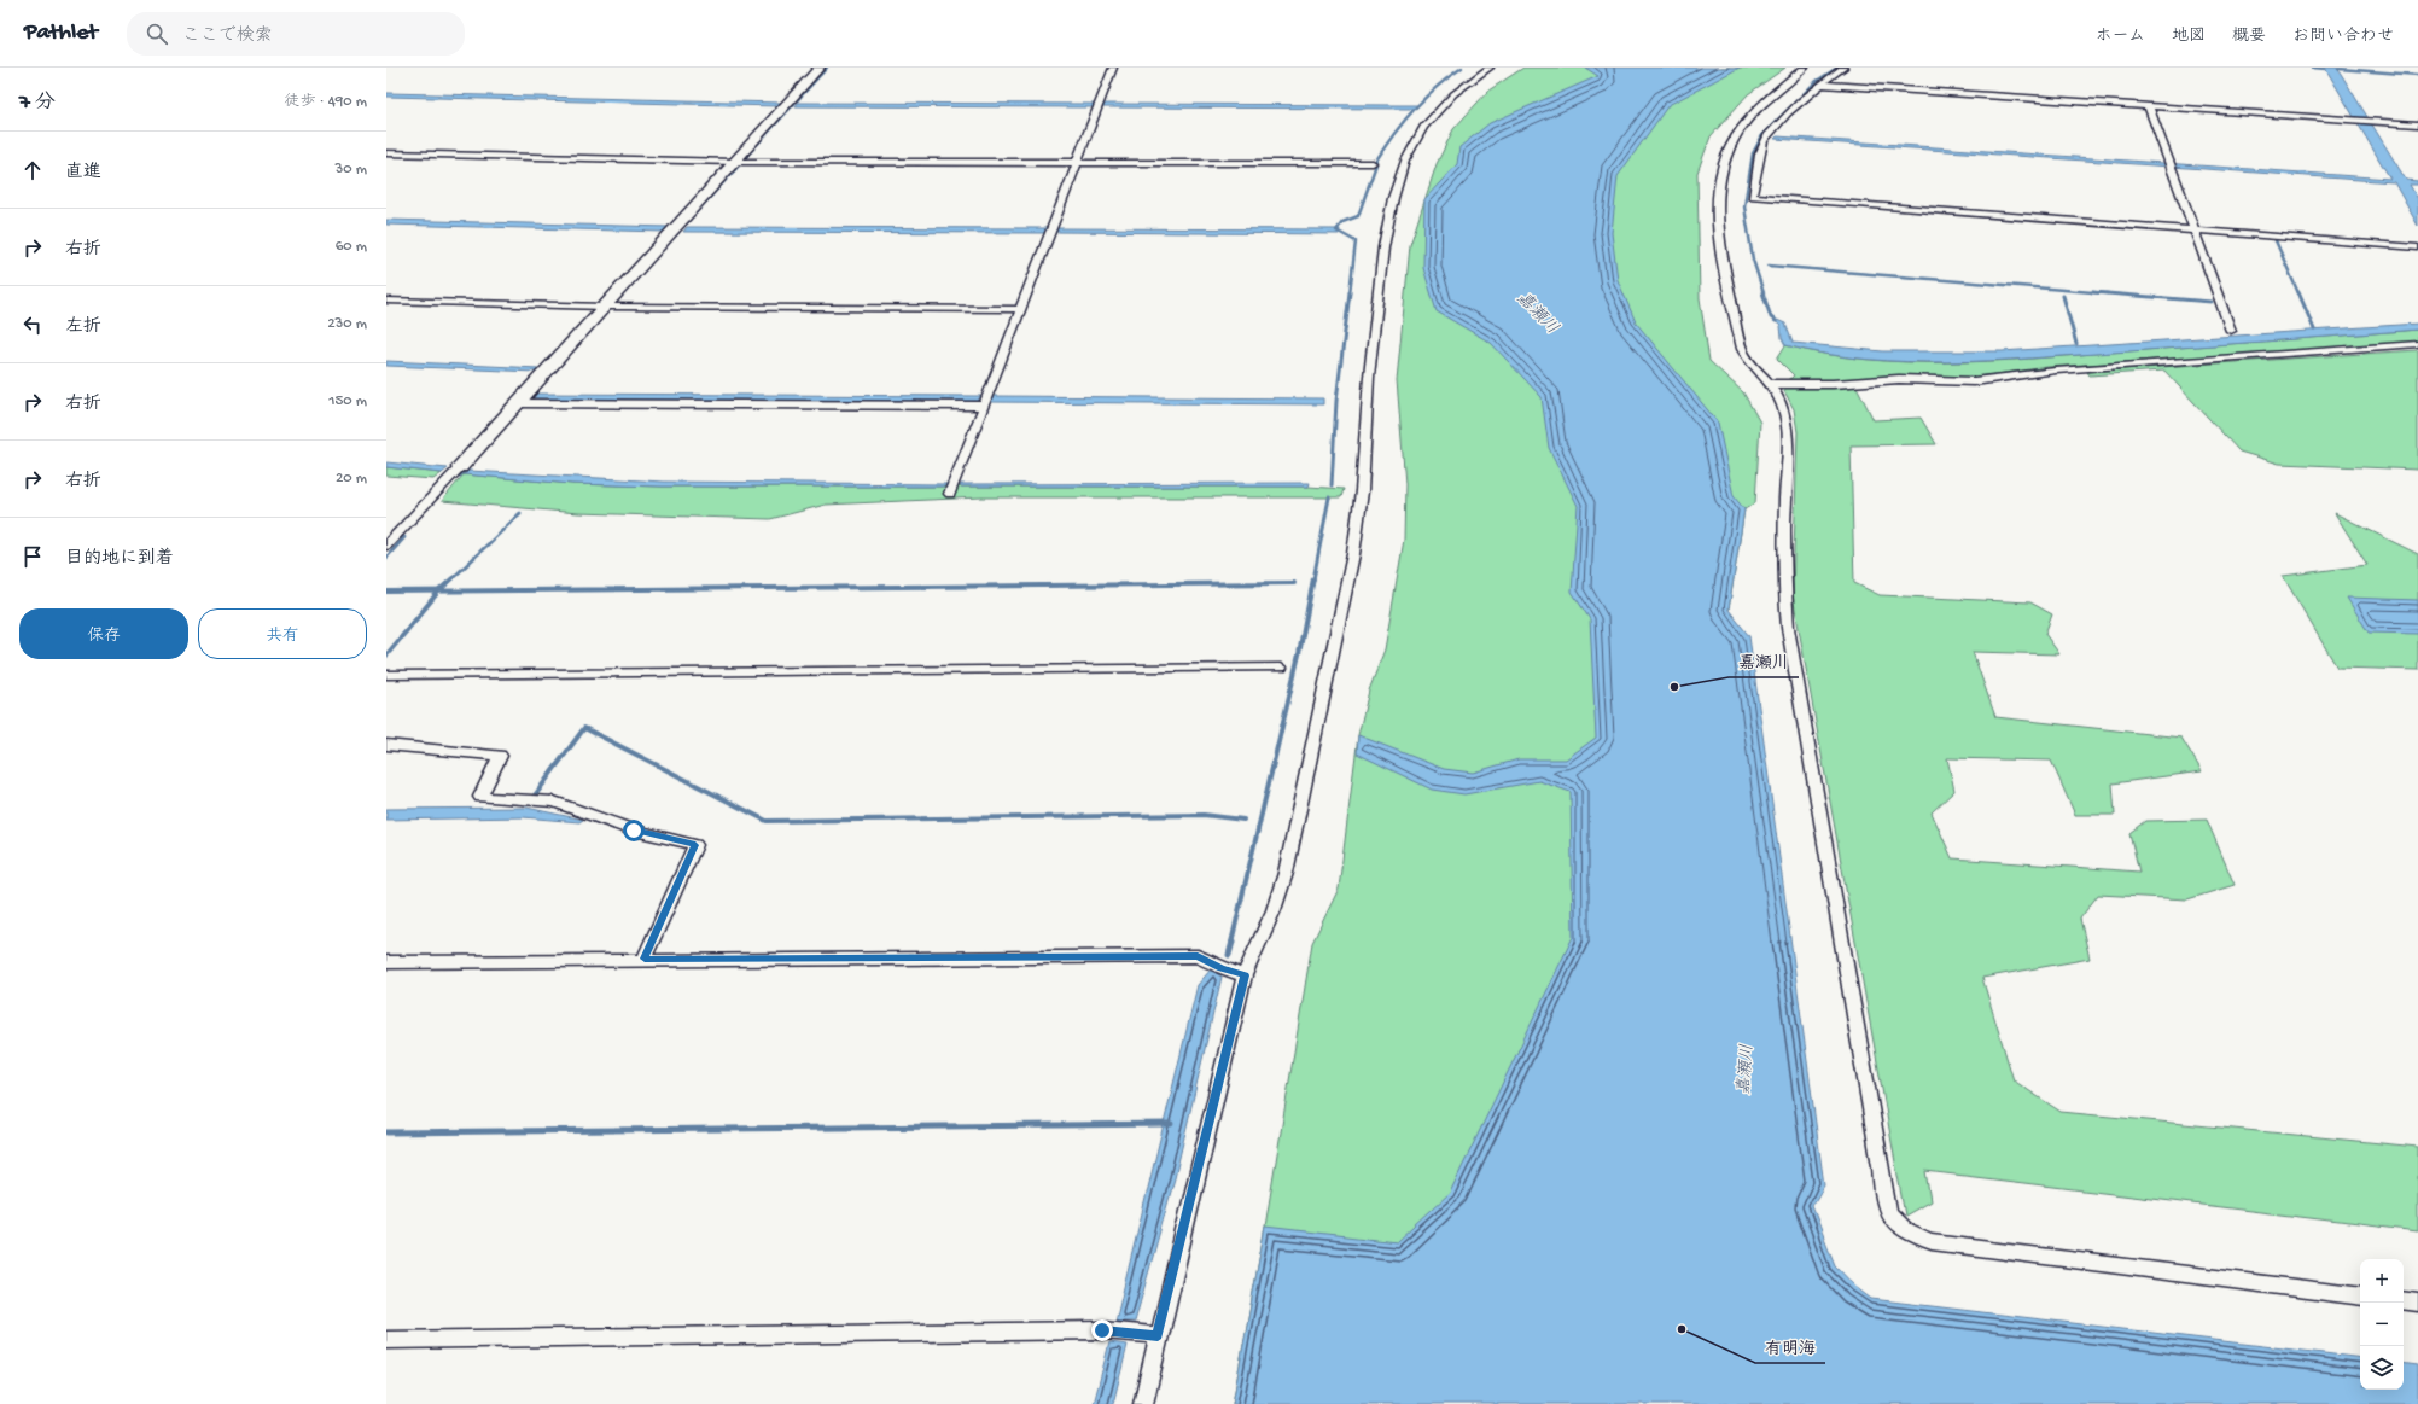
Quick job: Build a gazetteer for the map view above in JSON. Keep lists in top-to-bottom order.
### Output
{
  "water": ["嘉瀬川"],
  "places": ["嘉瀬川", "有明海"],
  "page": {
    "header": "Pathlet",
    "search": "ここで検索",
    "nav": [
      "ホーム",
      "地図",
      "概要",
      "お問い合わせ"
    ],
    "heading": ["7 分", "徒歩 · 490 m"],
    "list": [
      ["直進", "30 m"],
      ["右折", "60 m"],
      ["左折", "230 m"],
      ["右折", "150 m"],
      ["右折", "20 m"],
      "目的地に到着"
    ],
    "buttons": ["保存", "共有"],
    "map_buttons": ["+", "−"]
  }
}
